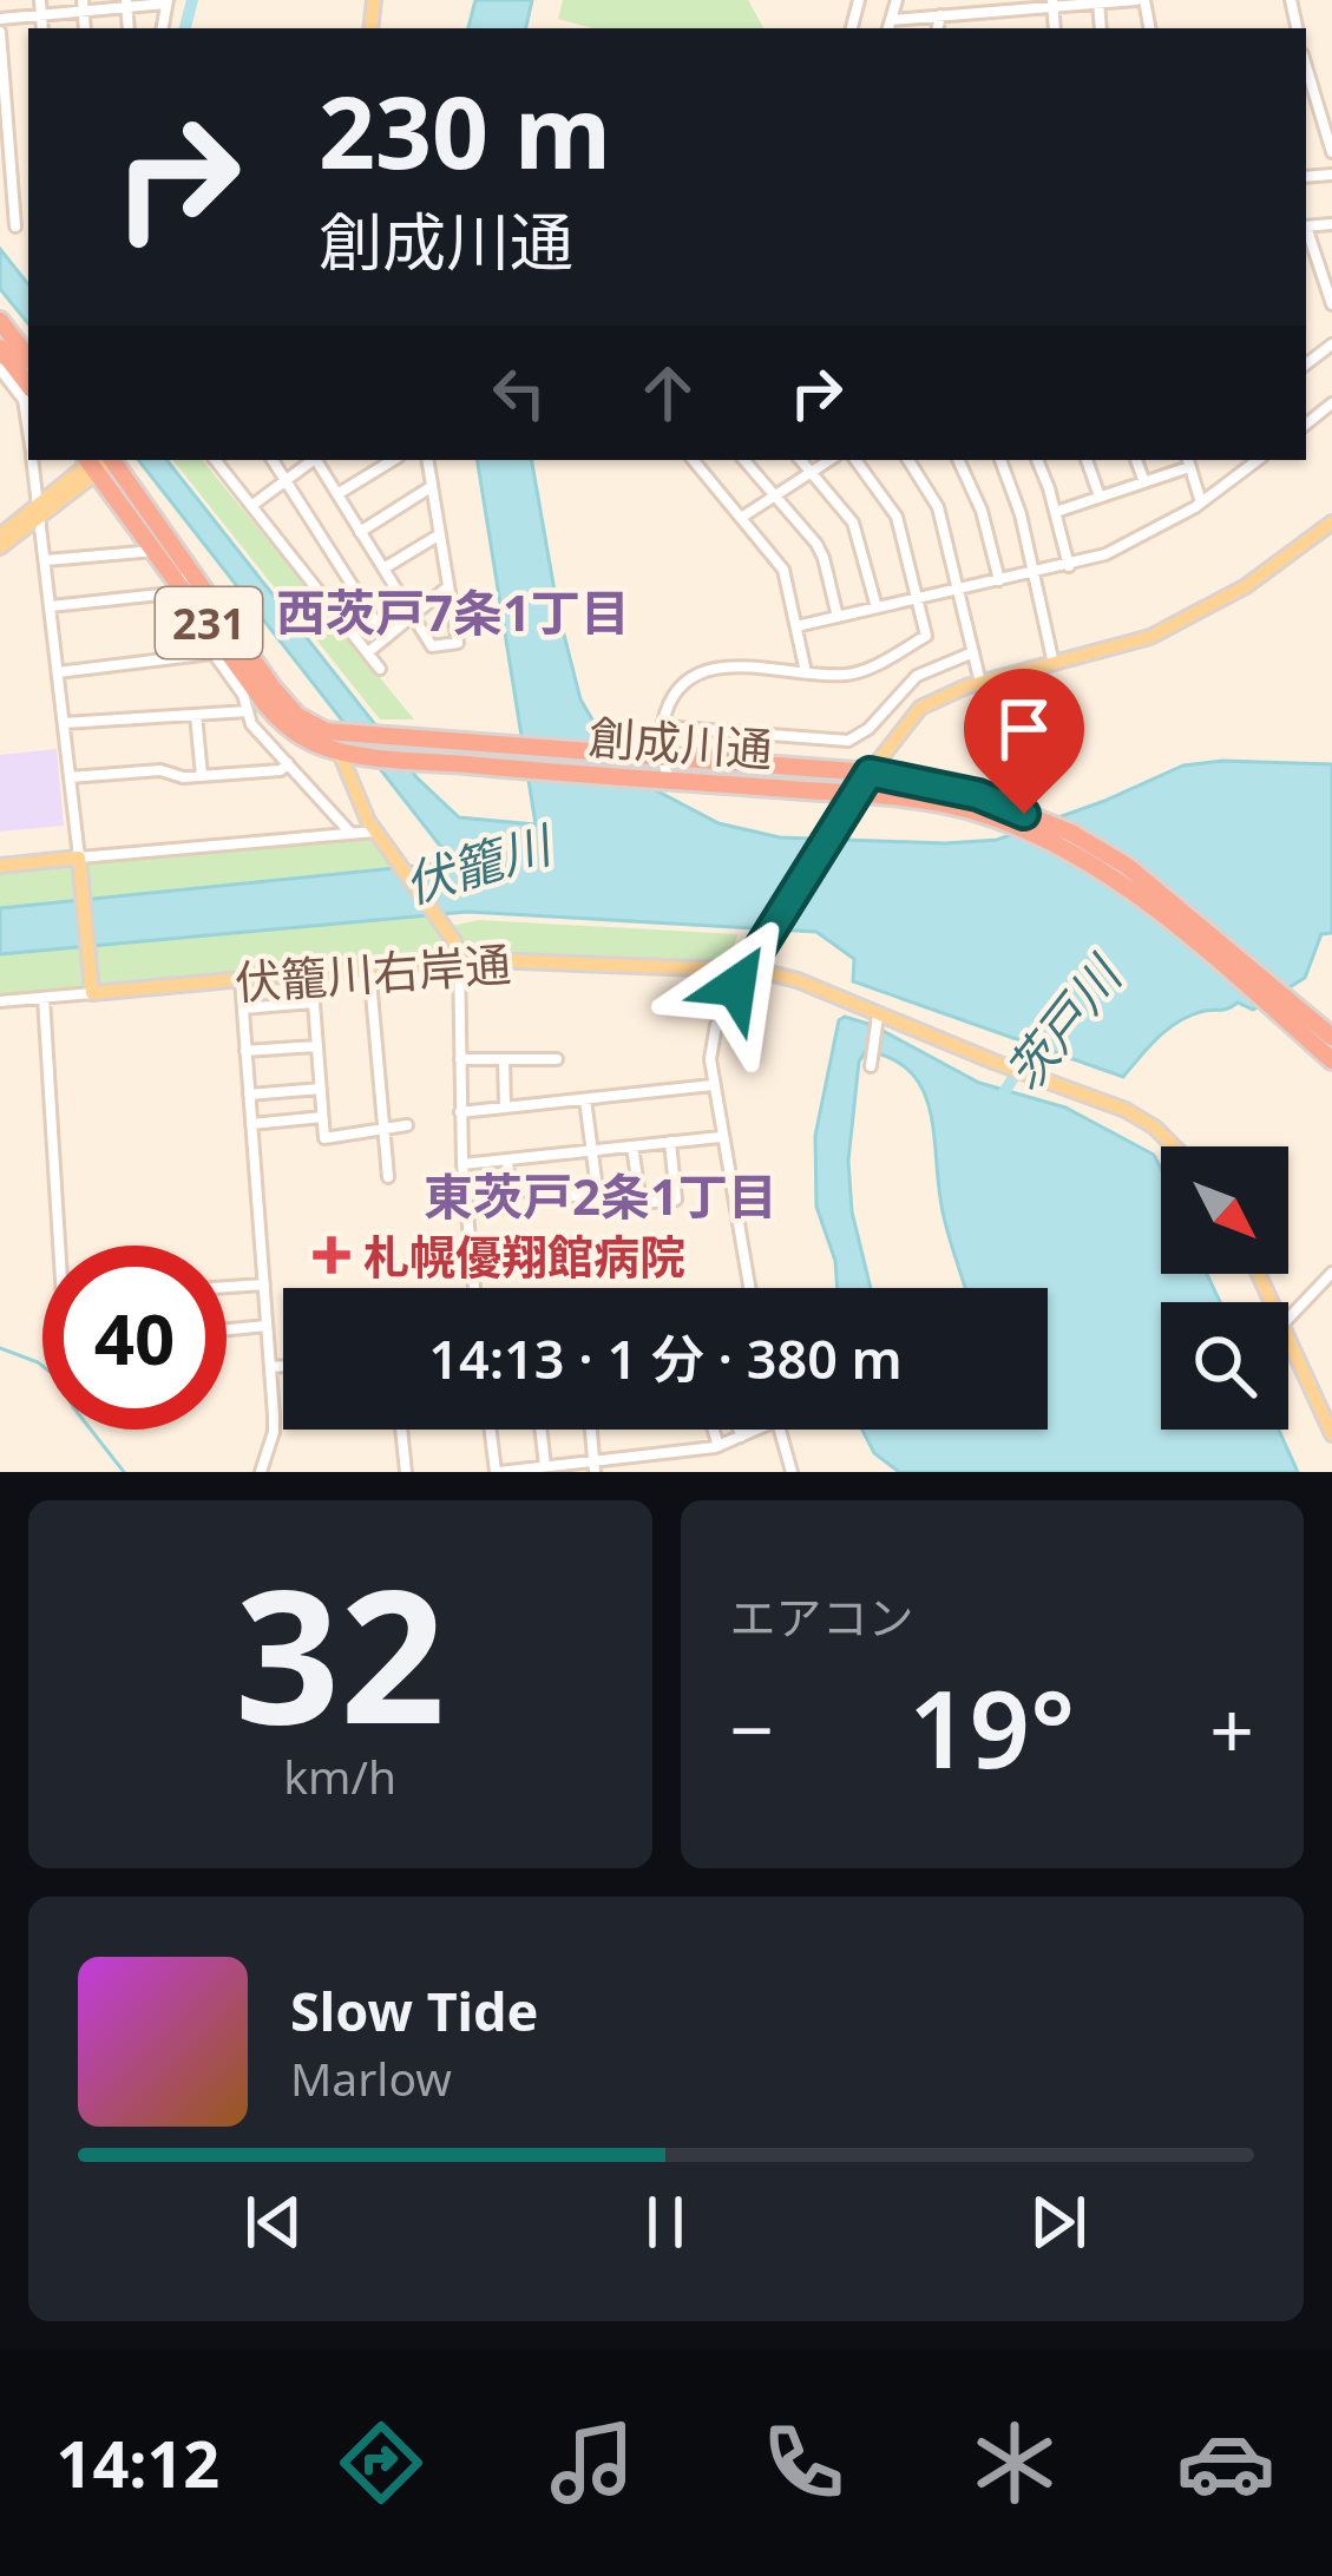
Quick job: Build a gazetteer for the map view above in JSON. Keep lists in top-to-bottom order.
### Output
{
  "streets": {
    "highway": ["231", "創成川通"],
    "main road": ["伏籠川右岸通"]
  },
  "districts": ["西茨戸7条1丁目", "東茨戸2条1丁目"],
  "water": ["伏籠川", "茨戸川"],
  "places": {
    "health": ["札幌優翔館病院"]
  },
  "north": "bottom right",
  "page": {
    "turn": ["230 m", "創成川通"],
    "limit": "40",
    "trip": "14:13 · 1 分 · 380 m",
    "tile": [
      ["32", "km/h"],
      "エアコン"
    ],
    "heat": ["−", "19°", "+"],
    "song": ["Slow Tide", "Marlow"],
    "tabs": "14:12"
  }
}
